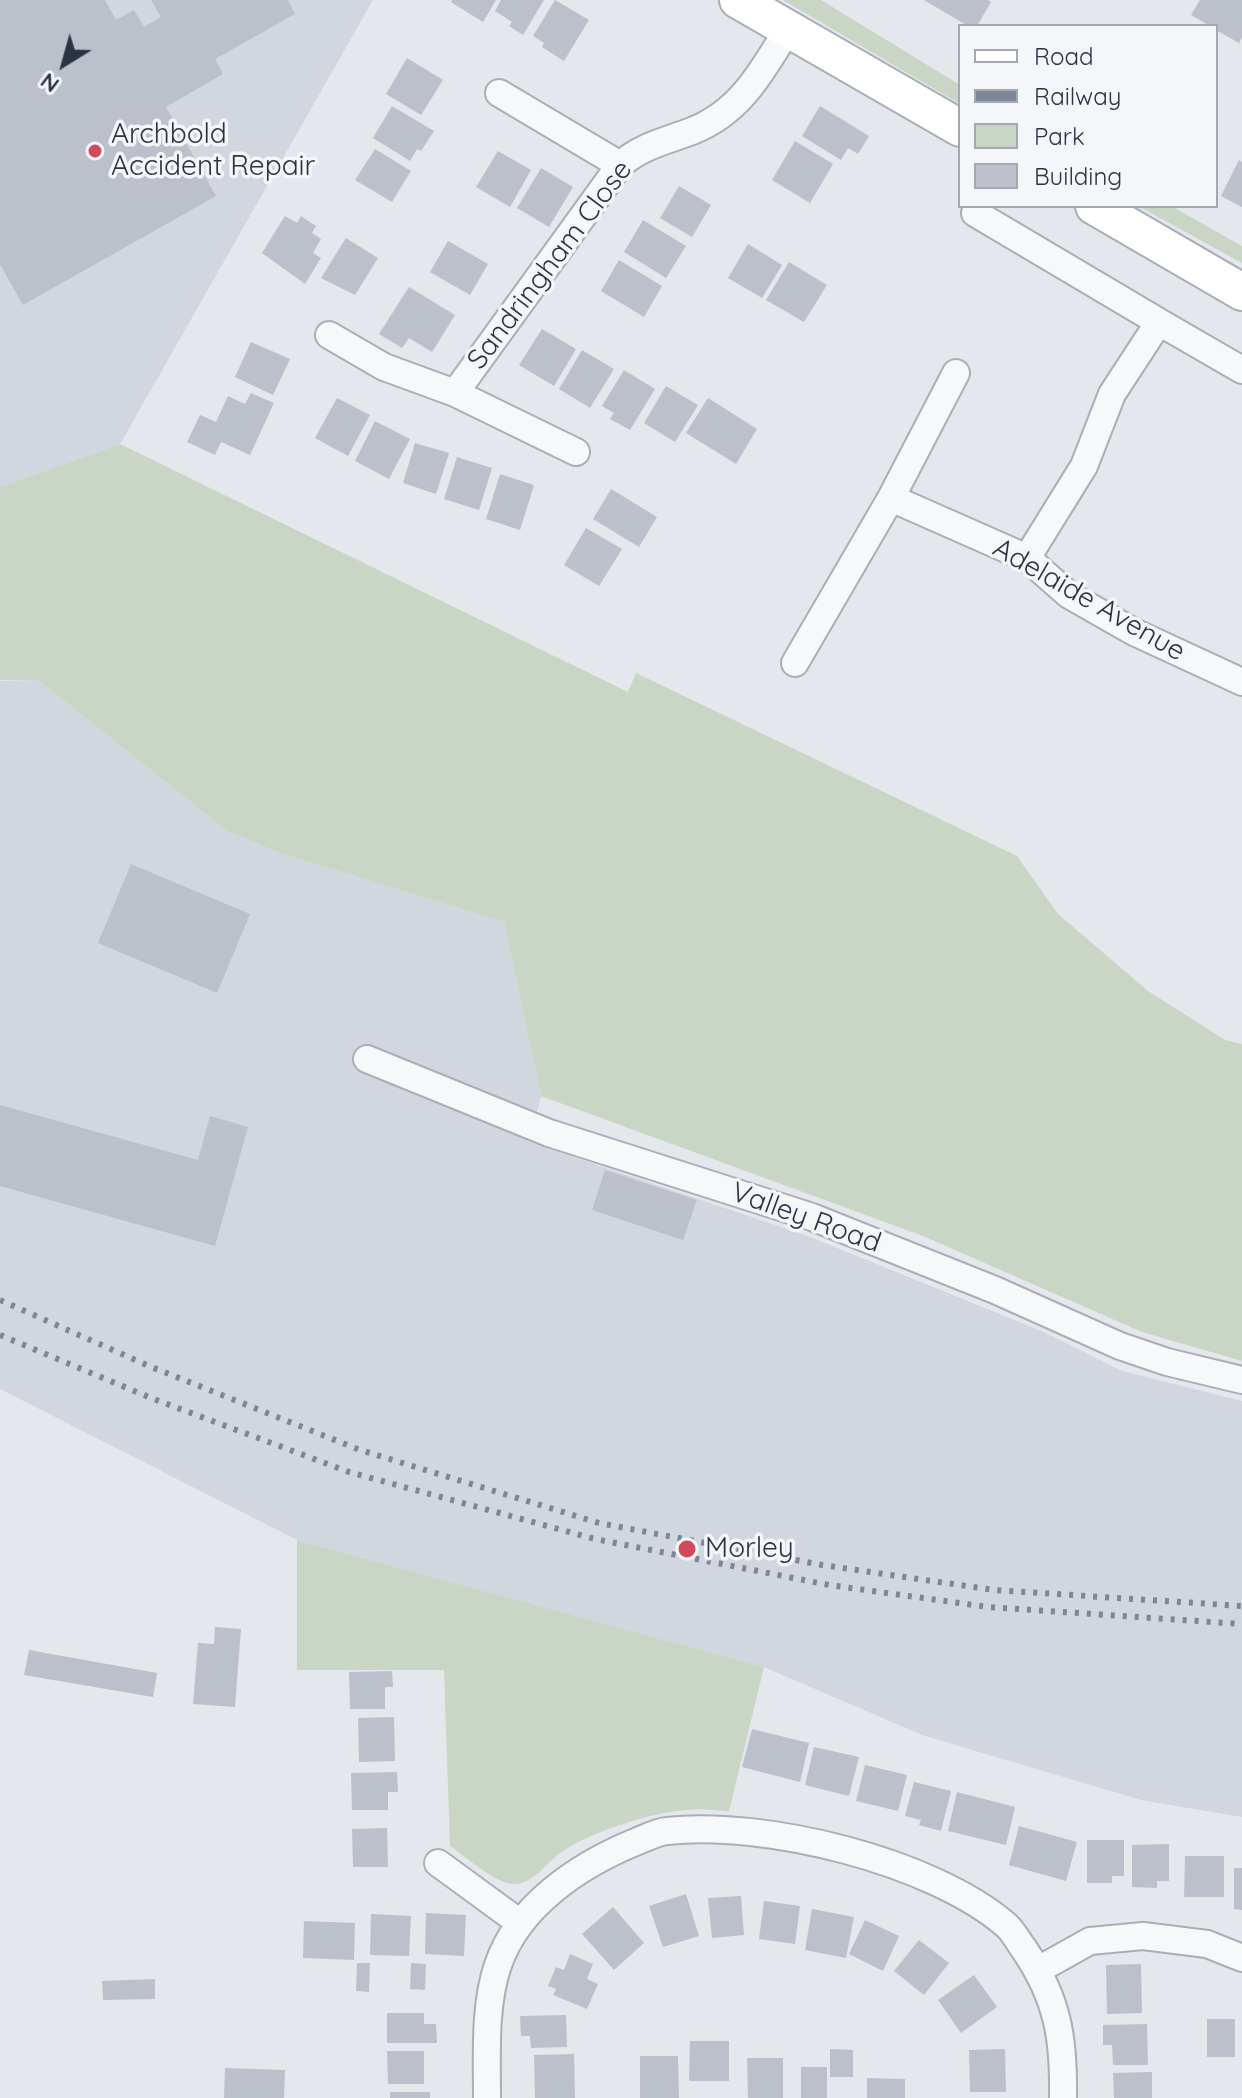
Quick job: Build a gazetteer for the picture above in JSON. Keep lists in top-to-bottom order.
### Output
{
  "streets": {
    "street": ["Sandringham Close", "Adelaide Avenue", "Valley Road"]
  },
  "places": ["Archbold Accident Repair", "Morley"],
  "legend": [
    "Road",
    "Railway",
    "Park",
    "Building"
  ],
  "north": "bottom left"
}
